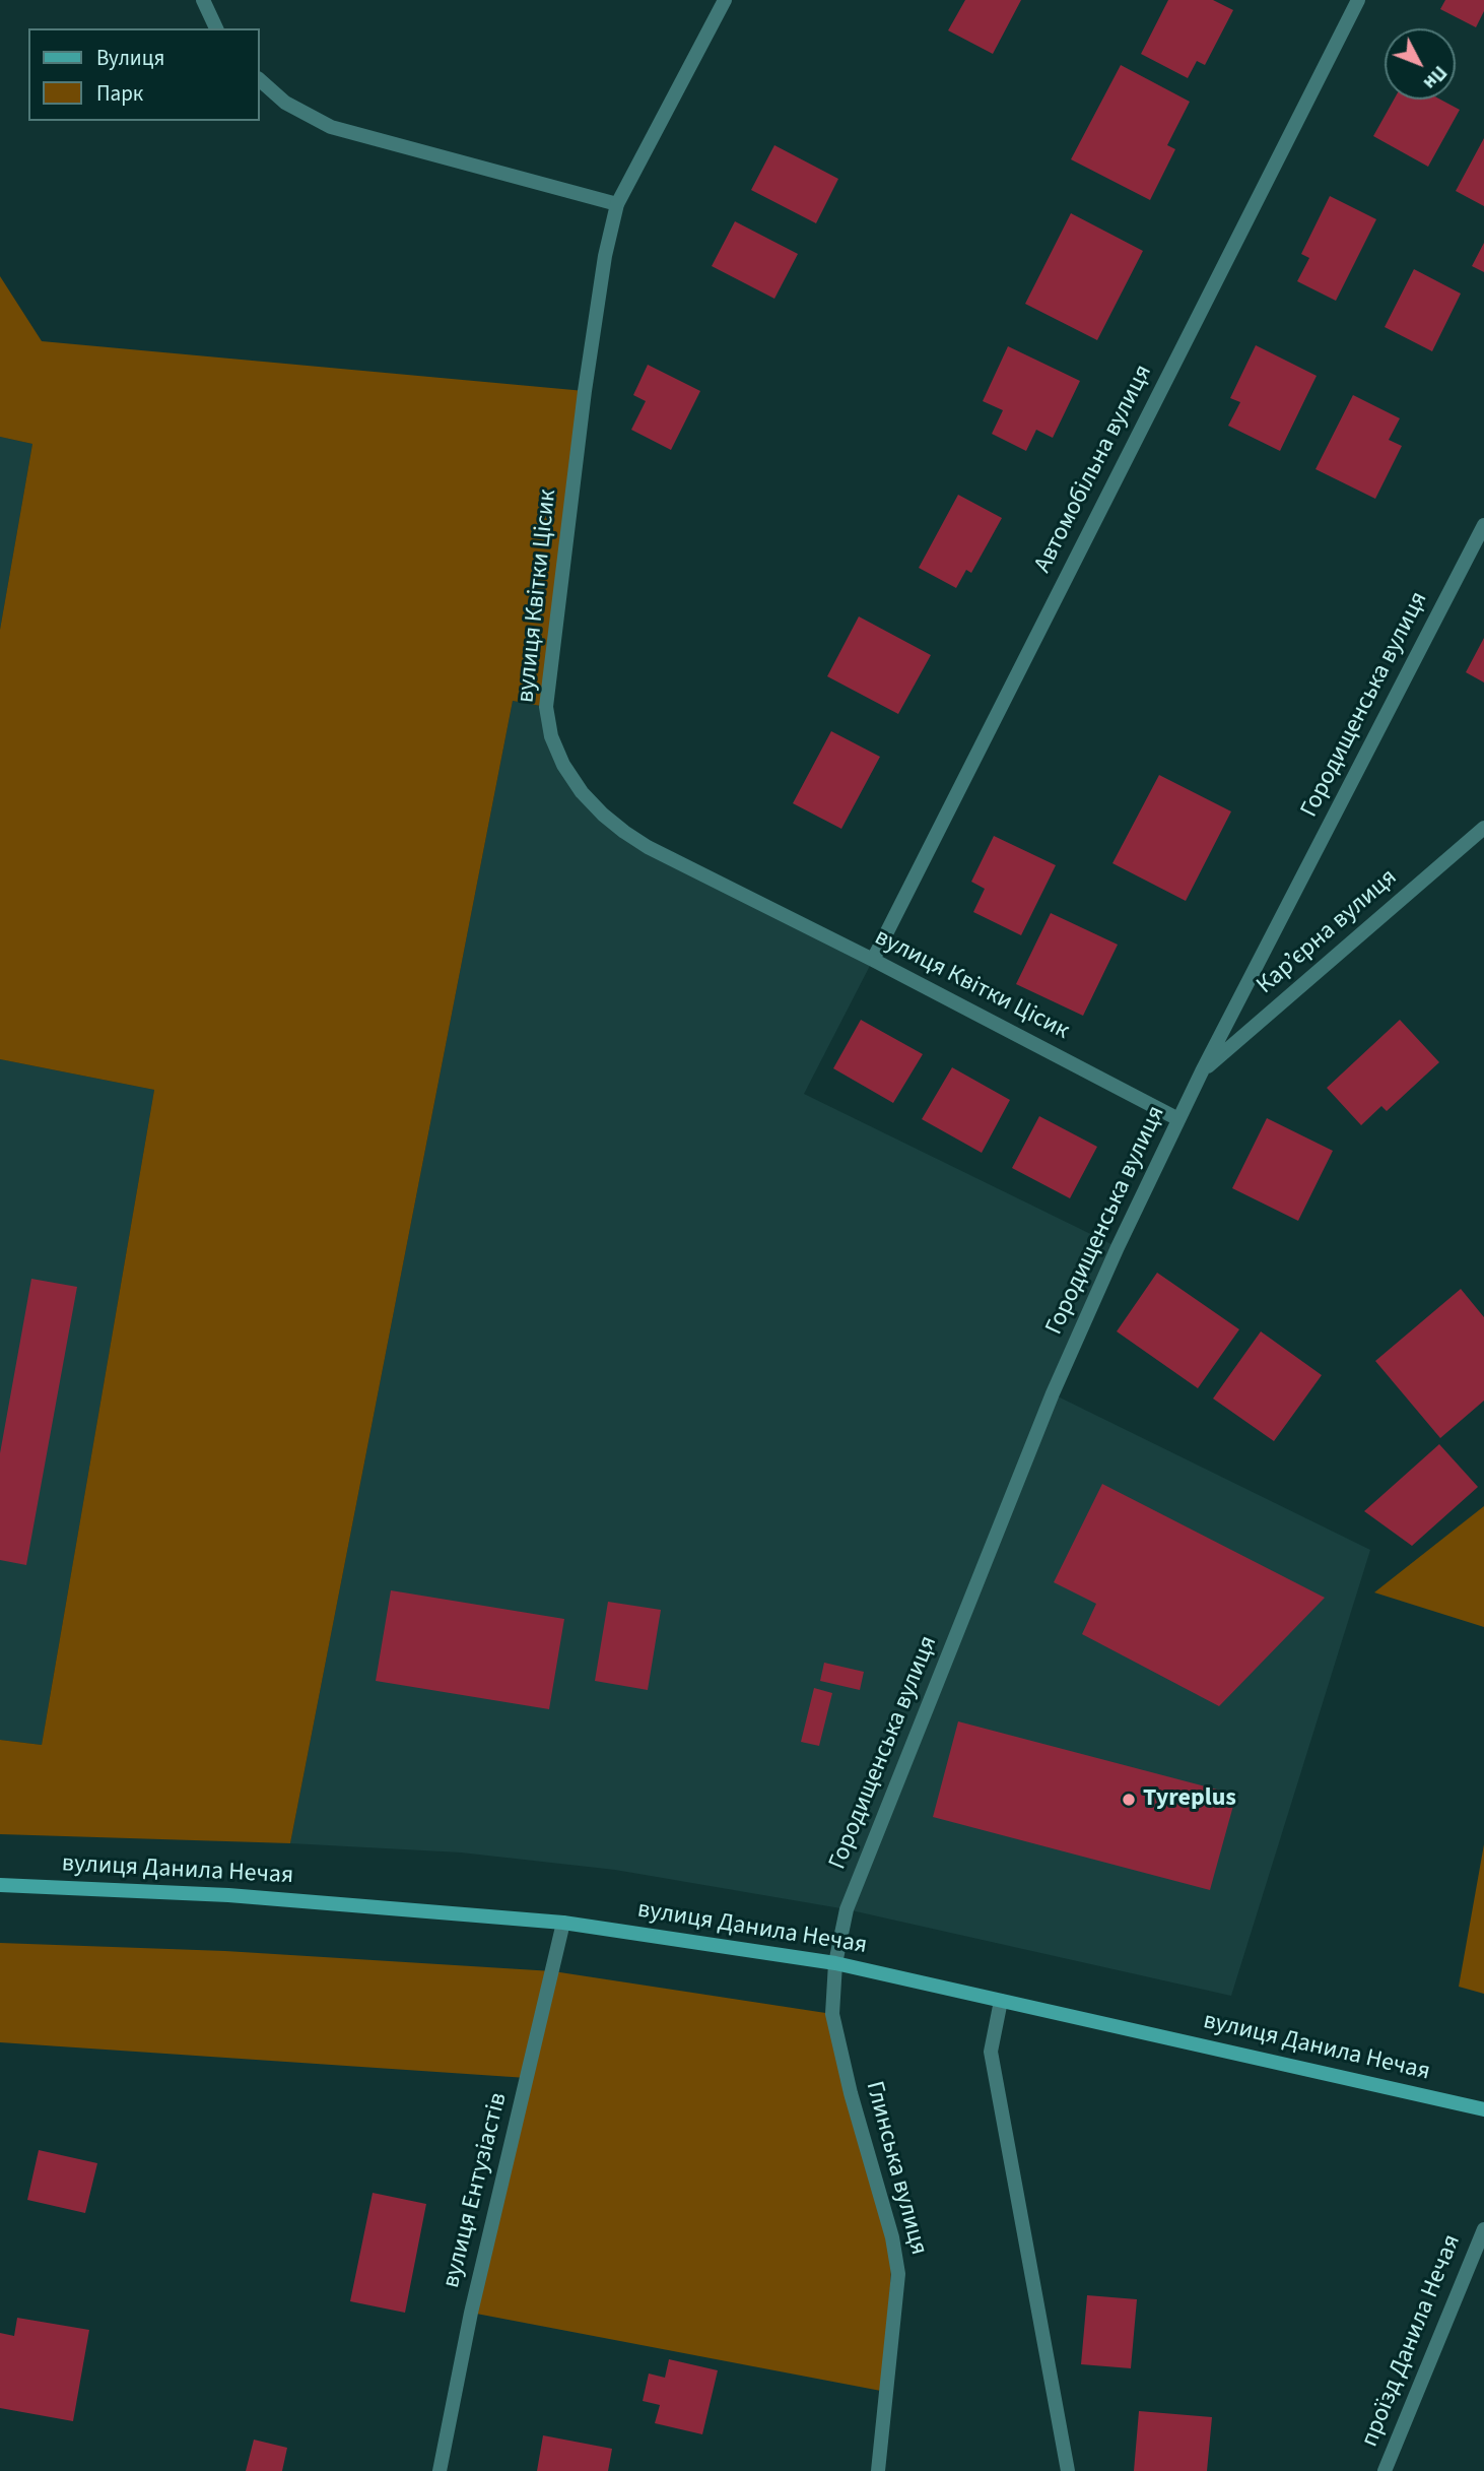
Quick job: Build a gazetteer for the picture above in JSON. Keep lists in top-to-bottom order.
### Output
{
  "streets": {
    "main road": ["вулиця Данила Нечая"],
    "street": [
      "Автомобільна вулиця",
      "вулиця Квітки Цісик",
      "Городищенська вулиця",
      "Карʼєрна вулиця",
      "Глинська вулиця",
      "вулиця Ентузіастів",
      "проїзд Данила Нечая"
    ]
  },
  "crossings": [
    ["Автомобільна вулиця", "вулиця Квітки Цісик"],
    ["вулиця Квітки Цісик", "Городищенська вулиця"],
    ["Городищенська вулиця", "Карʼєрна вулиця"],
    ["Городищенська вулиця", "вулиця Данила Нечая"],
    ["Городищенська вулиця", "Глинська вулиця"],
    ["вулиця Данила Нечая", "Глинська вулиця"],
    ["вулиця Данила Нечая", "вулиця Ентузіастів"]
  ],
  "places": ["Tyreplus"],
  "legend": ["Вулиця", "Парк"],
  "north": "bottom right"
}
